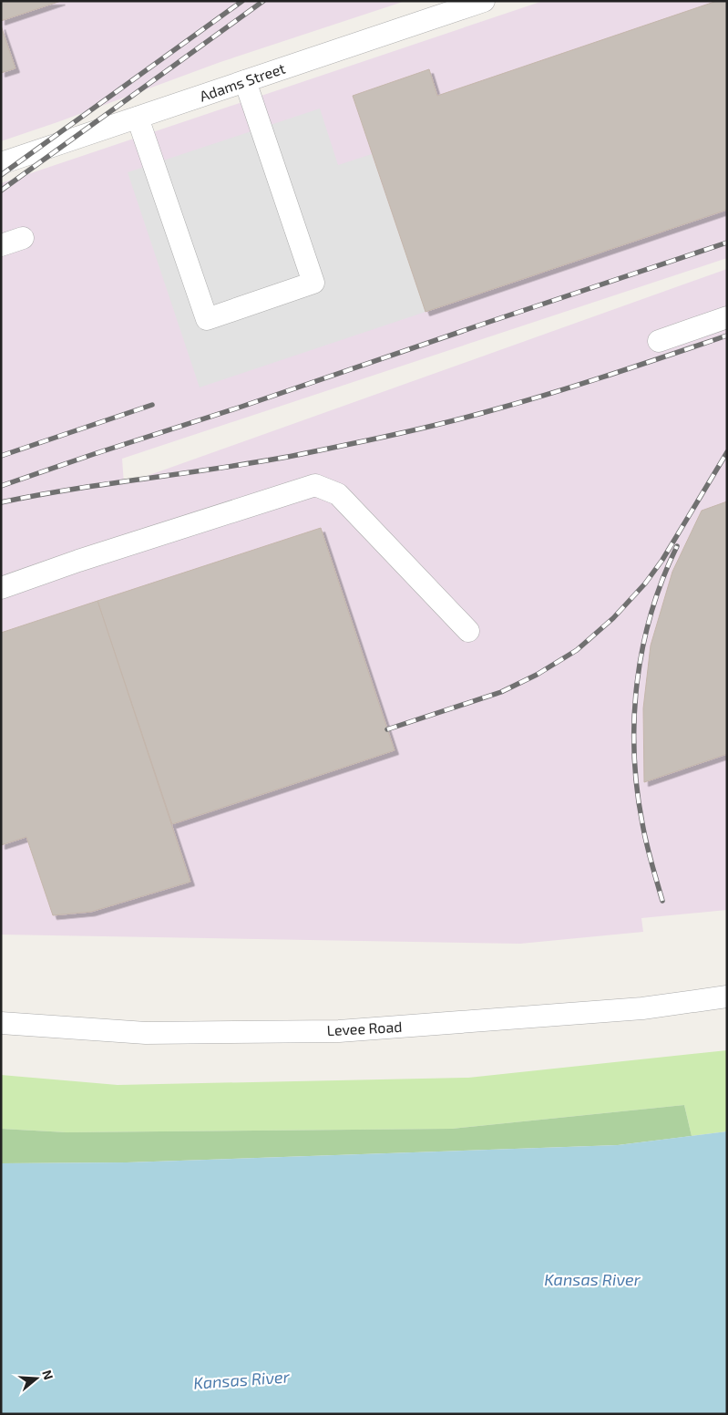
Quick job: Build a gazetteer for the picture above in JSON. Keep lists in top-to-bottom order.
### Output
{
  "streets": {
    "street": ["Adams Street", "Levee Road"]
  },
  "water": ["Kansas River"],
  "north": "right"
}
